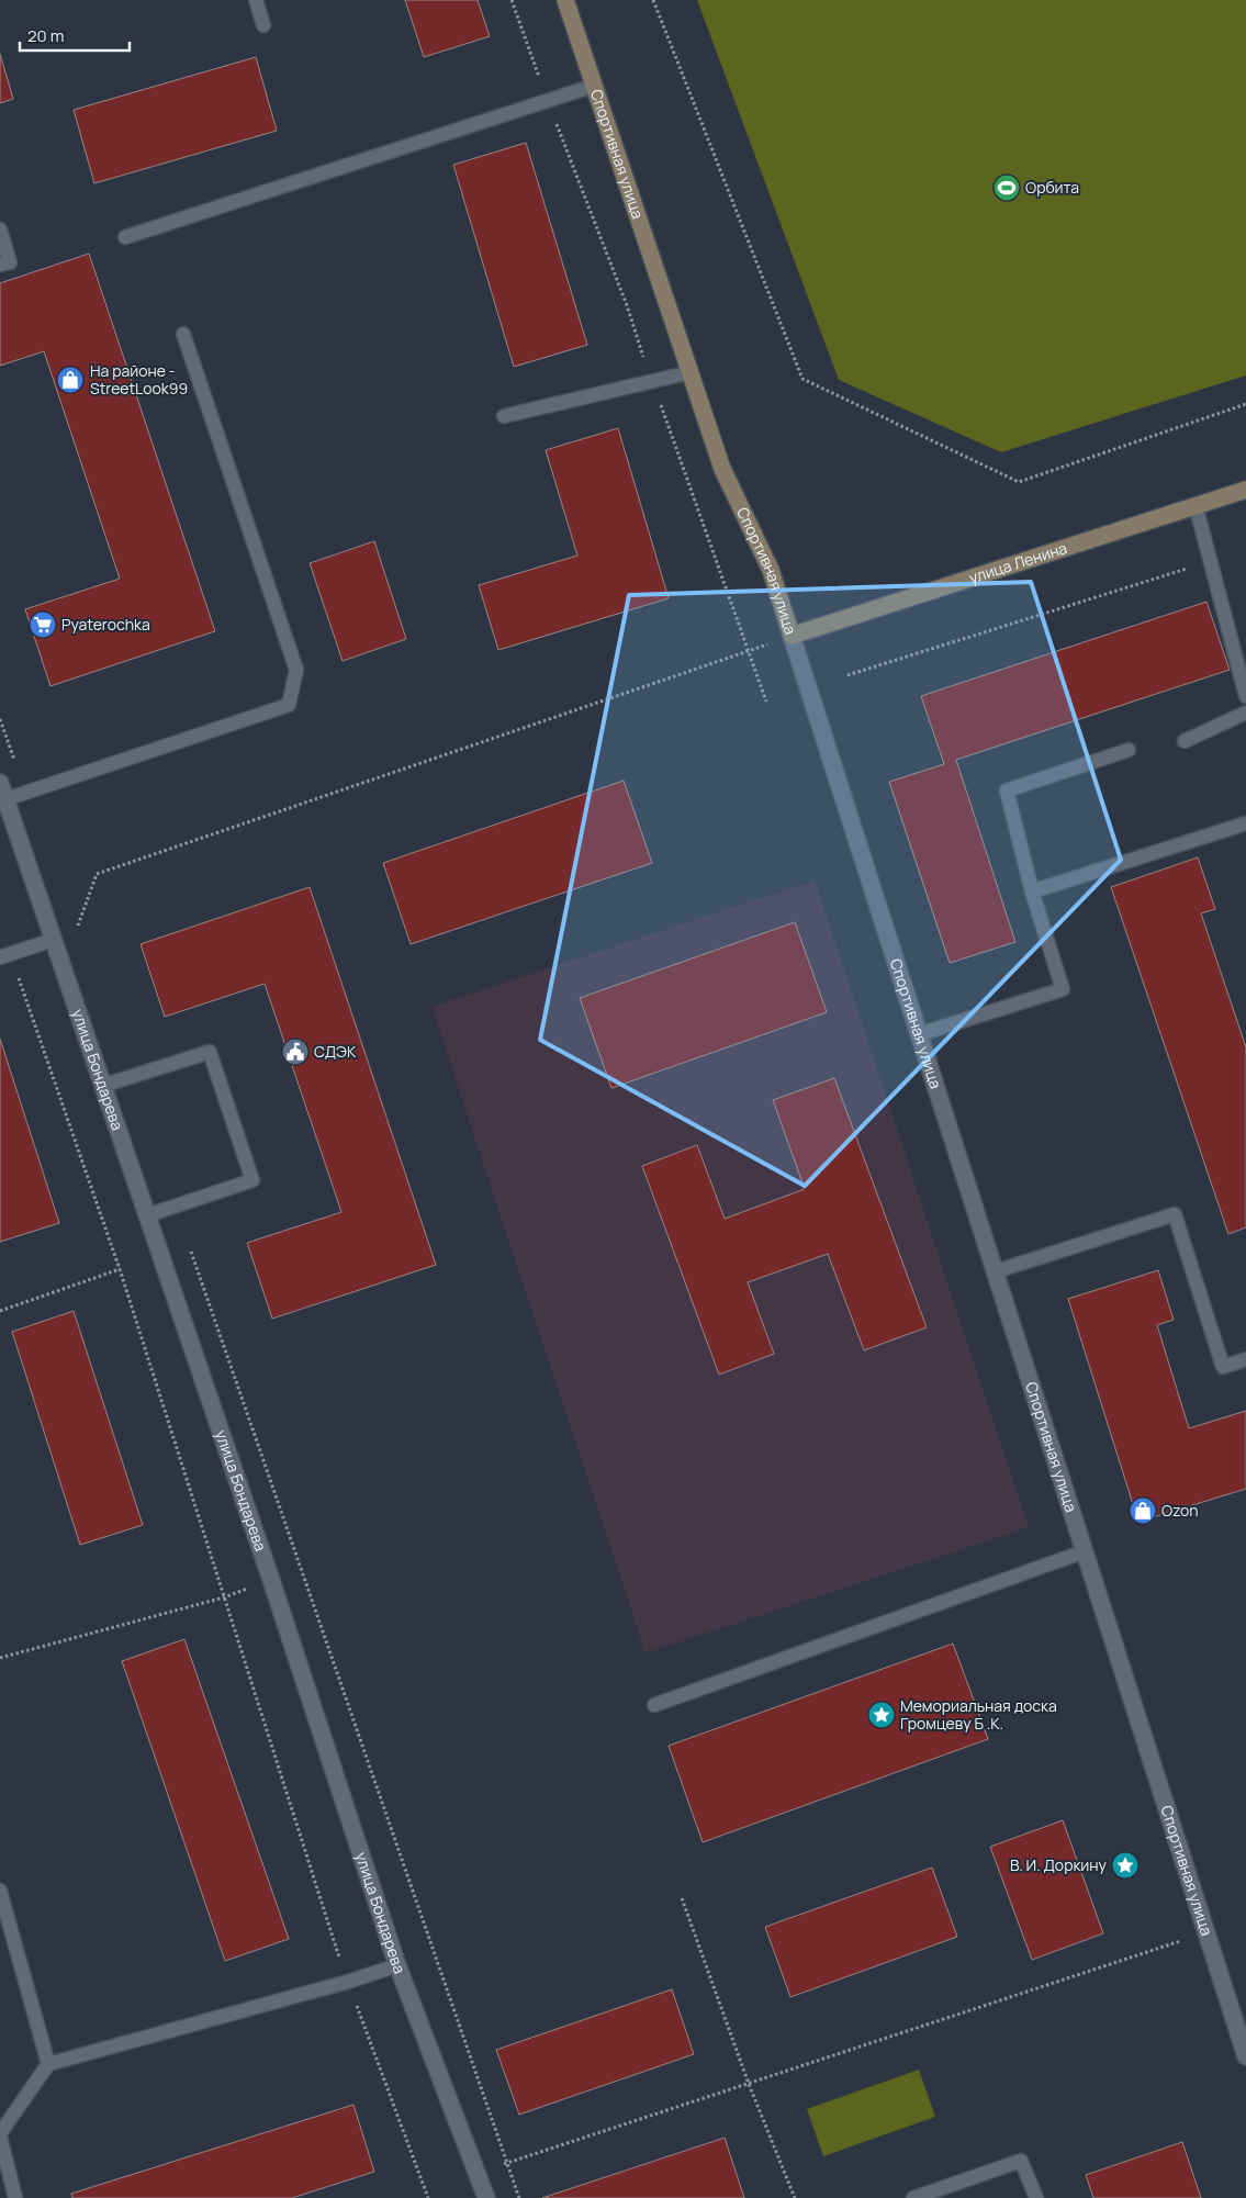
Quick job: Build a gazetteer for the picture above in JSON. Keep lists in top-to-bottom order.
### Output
{
  "streets": {
    "street": ["Спортивная улица", "улица Ленина", "улица Бондарева"]
  },
  "crossings": [
    ["Спортивная улица", "улица Ленина"]
  ],
  "places": {
    "sports": ["Орбита"],
    "shop": ["На районе - StreetLook99", "Ozon"],
    "supermarket": ["Pyaterochka"],
    "public building": ["СДЭК"],
    "place": ["Мемориальная доска Громцеву Б .К.", "В. И. Доркину"]
  },
  "scale_bar": "20 m"
}
